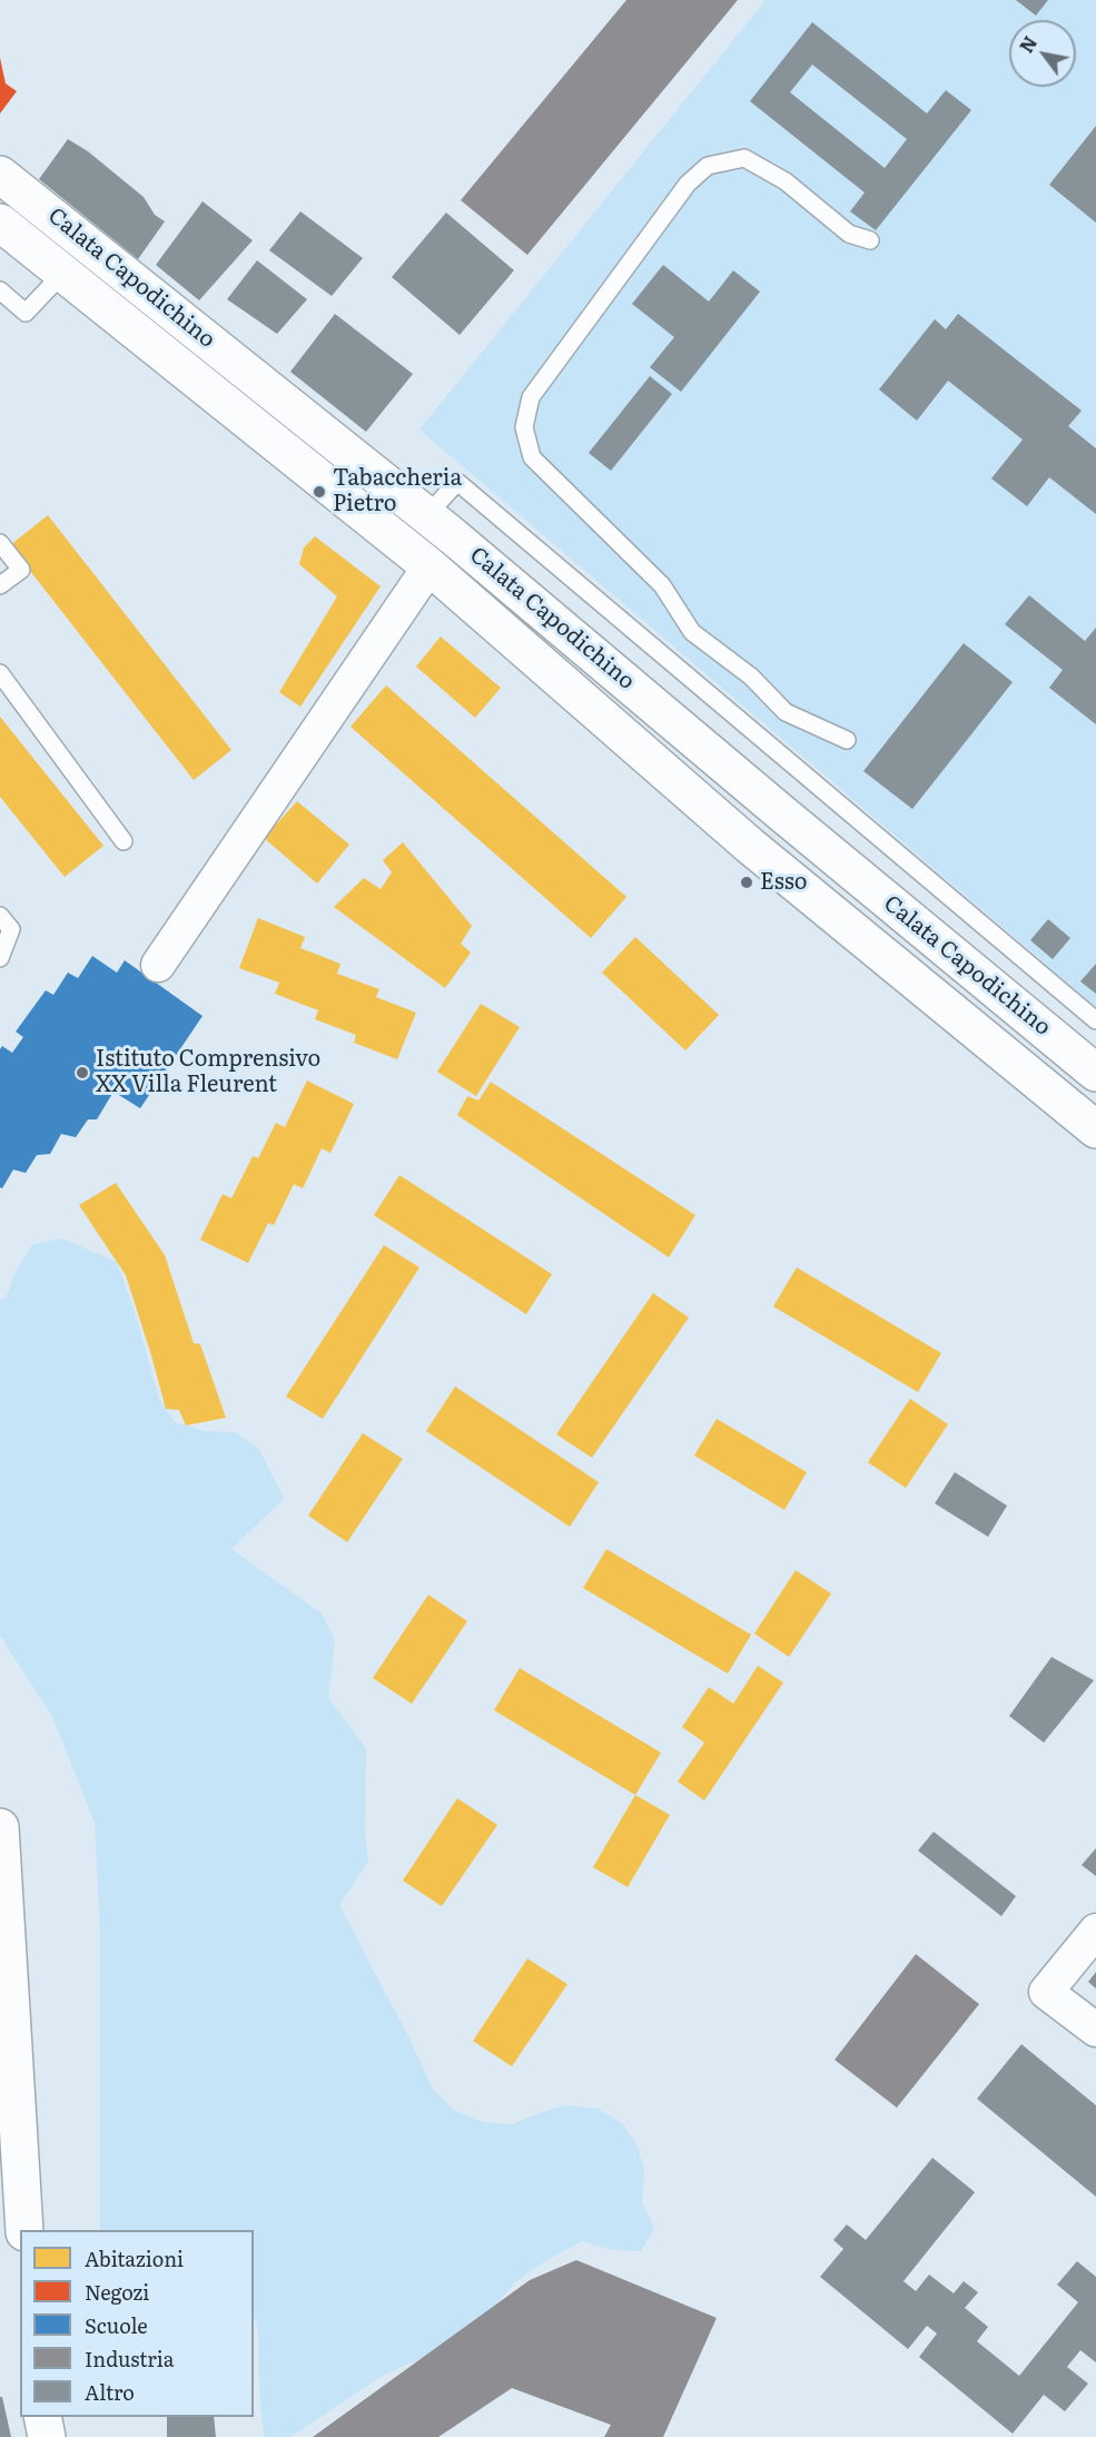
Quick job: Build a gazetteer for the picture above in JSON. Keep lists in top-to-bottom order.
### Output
{
  "streets": {
    "main road": ["Calata Capodichino"]
  },
  "places": ["Tabaccheria Pietro", "Esso", "Istituto Comprensivo XX Villa Fleurent"],
  "legend": [
    "Abitazioni",
    "Negozi",
    "Scuole",
    "Industria",
    "Altro"
  ],
  "north": "top left"
}
